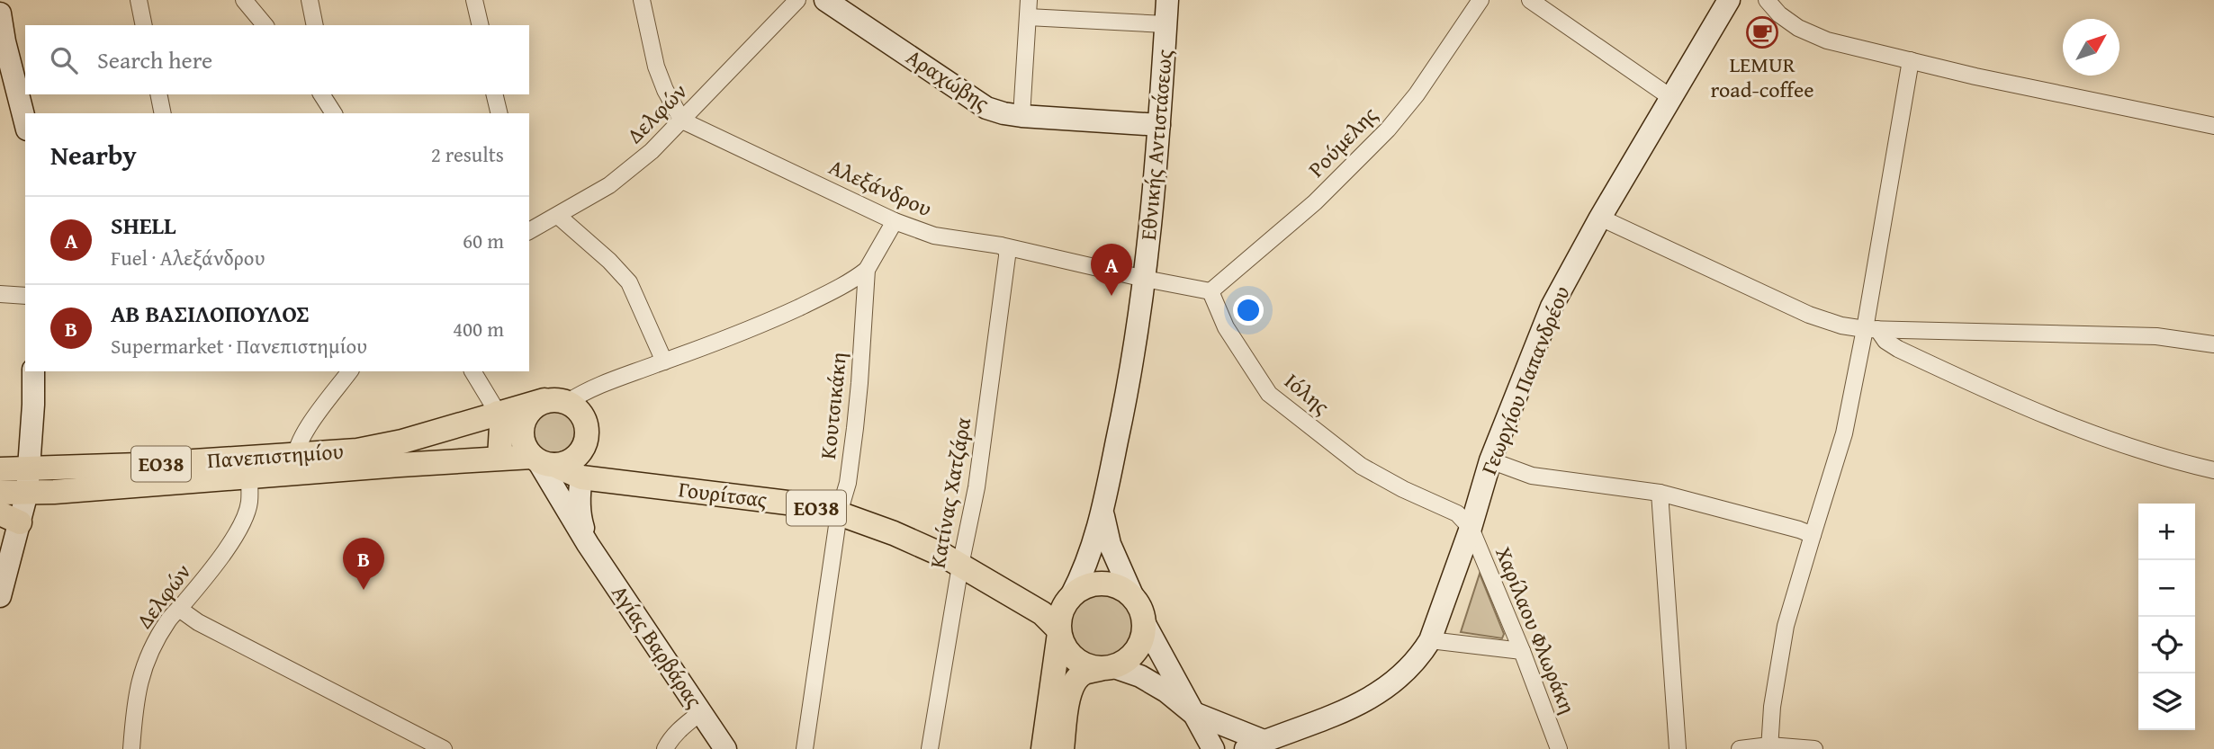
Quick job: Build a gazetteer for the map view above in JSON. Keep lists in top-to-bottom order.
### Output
{
  "streets": {
    "main road": [
      "Αραχώβης",
      "Εθνικής Αντιστάσεως",
      "Γεωργίου Παπανδρέου",
      "Πανεπιστημίου",
      "ΕΟ38",
      "Γουρίτσας",
      "Αγίας Βαρβάρας"
    ],
    "street": [
      "Δελφών",
      "Ρούμελης",
      "Αλεξάνδρου",
      "Ιόλης",
      "Κουτσικάκη",
      "Κατίνας Χατζάρα",
      "Χαρίλαου Φλωράκη"
    ]
  },
  "crossings": [
    ["Αραχώβης", "Εθνικής Αντιστάσεως"],
    ["Δελφών", "Αλεξάνδρου"],
    ["Δελφών", "Πανεπιστημίου"],
    ["Ρούμελης", "Ιόλης"],
    ["Εθνικής Αντιστάσεως", "Αλεξάνδρου"],
    ["Εθνικής Αντιστάσεως", "ΕΟ38"],
    ["Εθνικής Αντιστάσεως", "Γουρίτσας"],
    ["Αλεξάνδρου", "Κουτσικάκη"],
    ["Αλεξάνδρου", "Κατίνας Χατζάρα"],
    ["Γεωργίου Παπανδρέου", "Ιόλης"],
    ["Γεωργίου Παπανδρέου", "Χαρίλαου Φλωράκη"],
    ["Ιόλης", "Χαρίλαου Φλωράκη"],
    ["Κουτσικάκη", "Γουρίτσας"],
    ["Πανεπιστημίου", "ΕΟ38"],
    ["Πανεπιστημίου", "Γουρίτσας"],
    ["Πανεπιστημίου", "Αγίας Βαρβάρας"],
    ["ΕΟ38", "Γουρίτσας"],
    ["ΕΟ38", "Αγίας Βαρβάρας"],
    ["Κατίνας Χατζάρα", "Γουρίτσας"],
    ["Γουρίτσας", "Αγίας Βαρβάρας"]
  ],
  "places": {
    "cafe": ["LEMUR road-coffee"]
  },
  "north": "top right",
  "page": {
    "search": "Search here",
    "heading": ["Nearby", "2 results"],
    "list": [
      {
        "mark": "A",
        "name": "SHELL",
        "note": "Fuel · Αλεξάνδρου",
        "value": "60 m"
      },
      {
        "mark": "B",
        "name": "ΑΒ ΒΑΣΙΛΟΠΟΥΛΟΣ",
        "note": "Supermarket · Πανεπιστημίου",
        "value": "400 m"
      }
    ],
    "pins": ["A", "B"],
    "map_buttons": ["+", "−"]
  }
}
